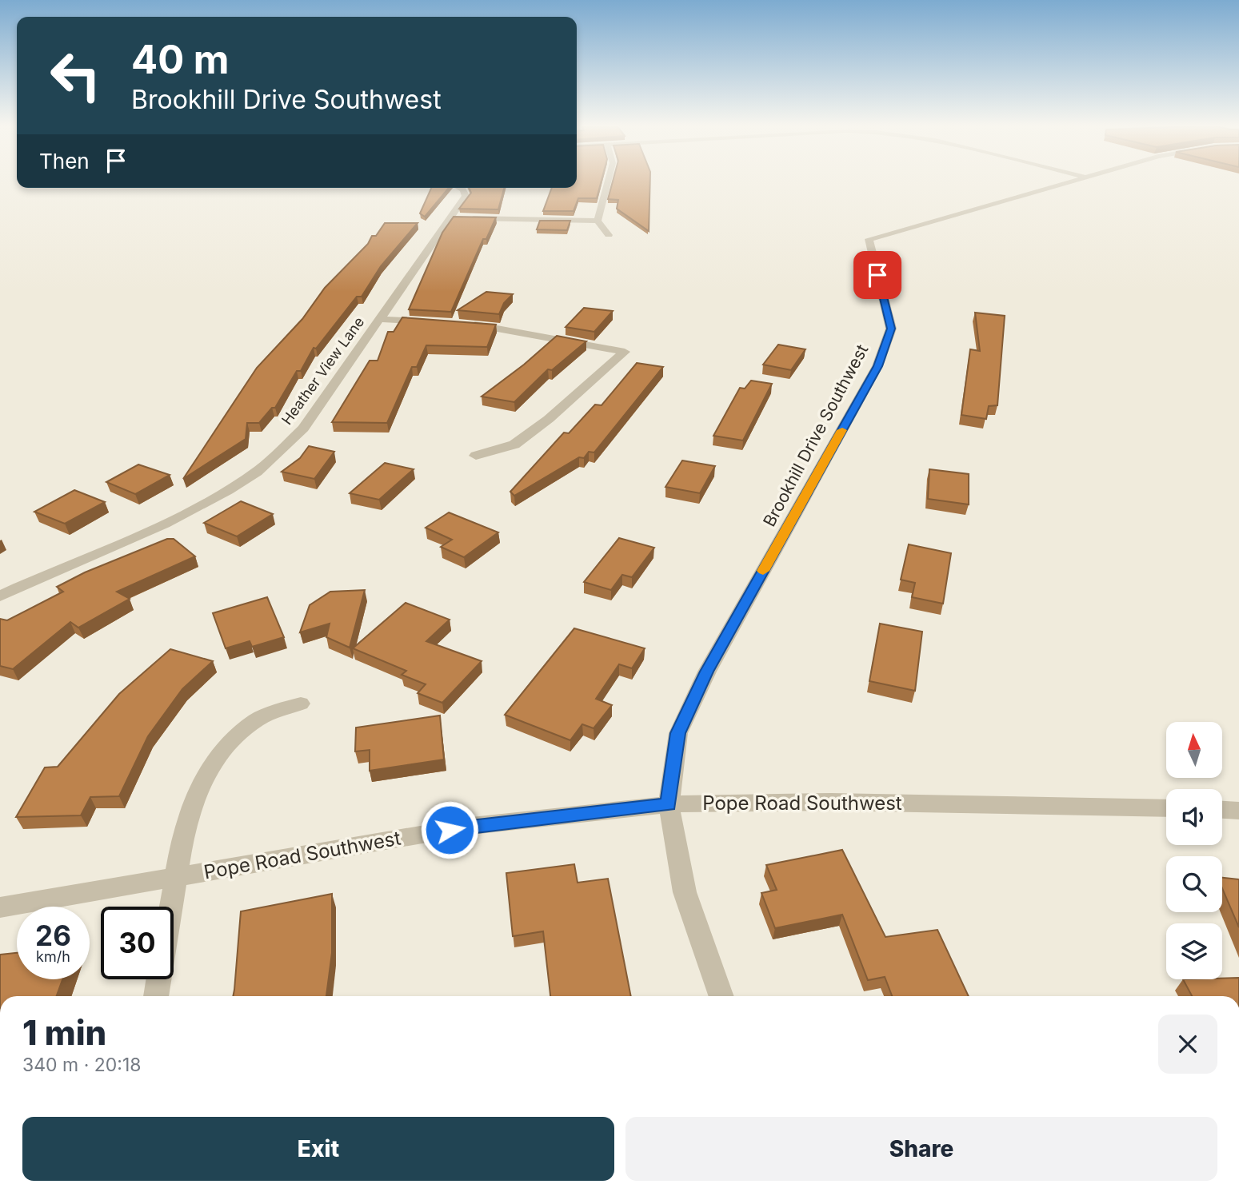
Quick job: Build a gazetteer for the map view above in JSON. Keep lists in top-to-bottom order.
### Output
{
  "streets": {
    "street": ["Heather View Lane", "Brookhill Drive Southwest", "Pope Road Southwest"]
  },
  "crossings": [
    ["Brookhill Drive Southwest", "Pope Road Southwest"]
  ],
  "north": "top",
  "page": {
    "turn": ["40 m", "Brookhill Drive Southwest"],
    "then": "Then",
    "speed": "26 km/h",
    "limit": "30",
    "heading": ["1 min", "340 m · 20:18"],
    "buttons": ["Exit", "Share"]
  }
}
